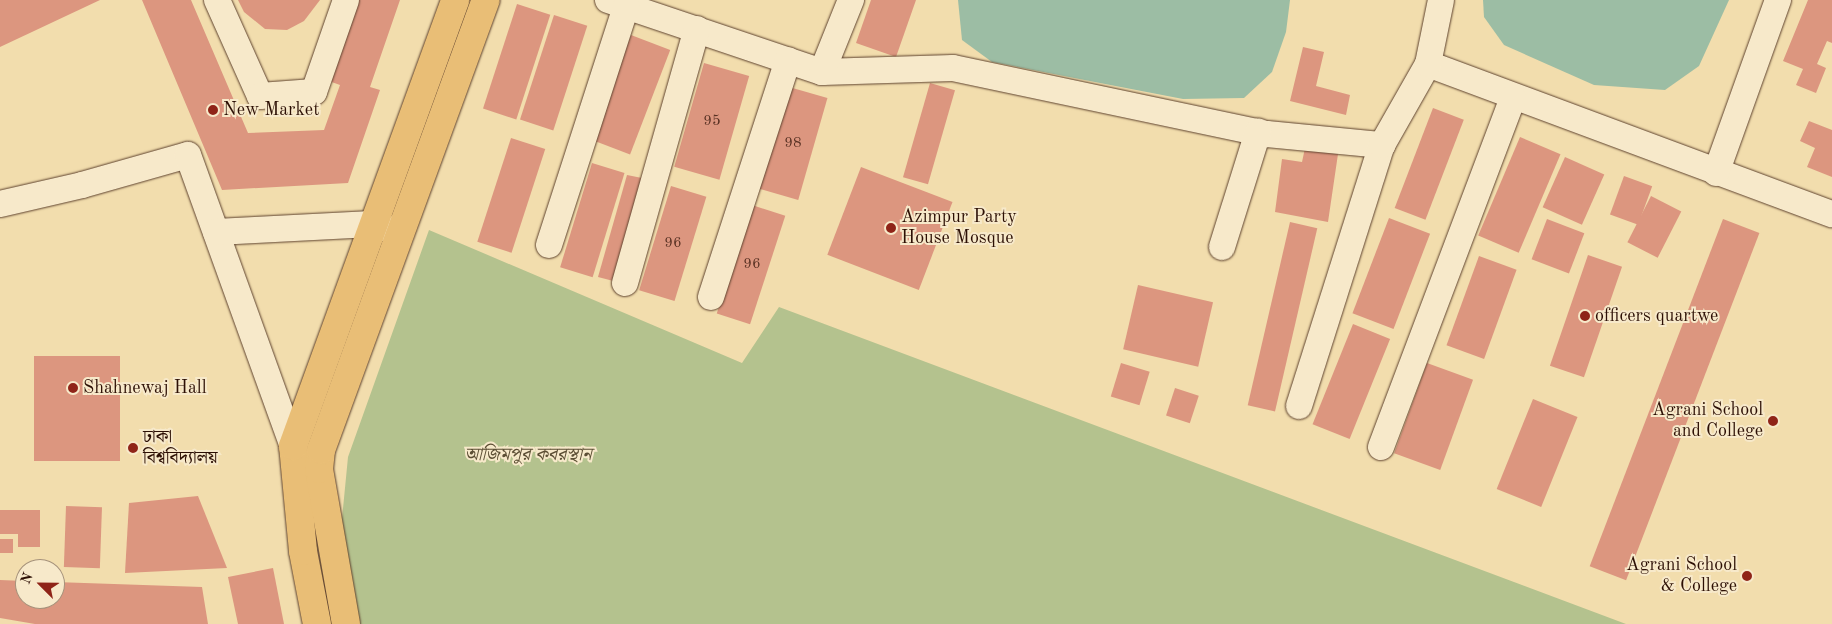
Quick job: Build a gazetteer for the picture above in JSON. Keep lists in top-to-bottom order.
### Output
{
  "parks": ["আজিমপুর কবরস্থান"],
  "places": [
    "New Market",
    "Azimpur Party House Mosque",
    "officers quartwe",
    "Shahnewaj Hall",
    "Agrani School and College",
    "ঢাকা বিশ্ববিদ্যালয়",
    "Agrani School & College"
  ],
  "house_numbers": [
    "95",
    "98",
    "96",
    "96"
  ],
  "north": "top left"
}
